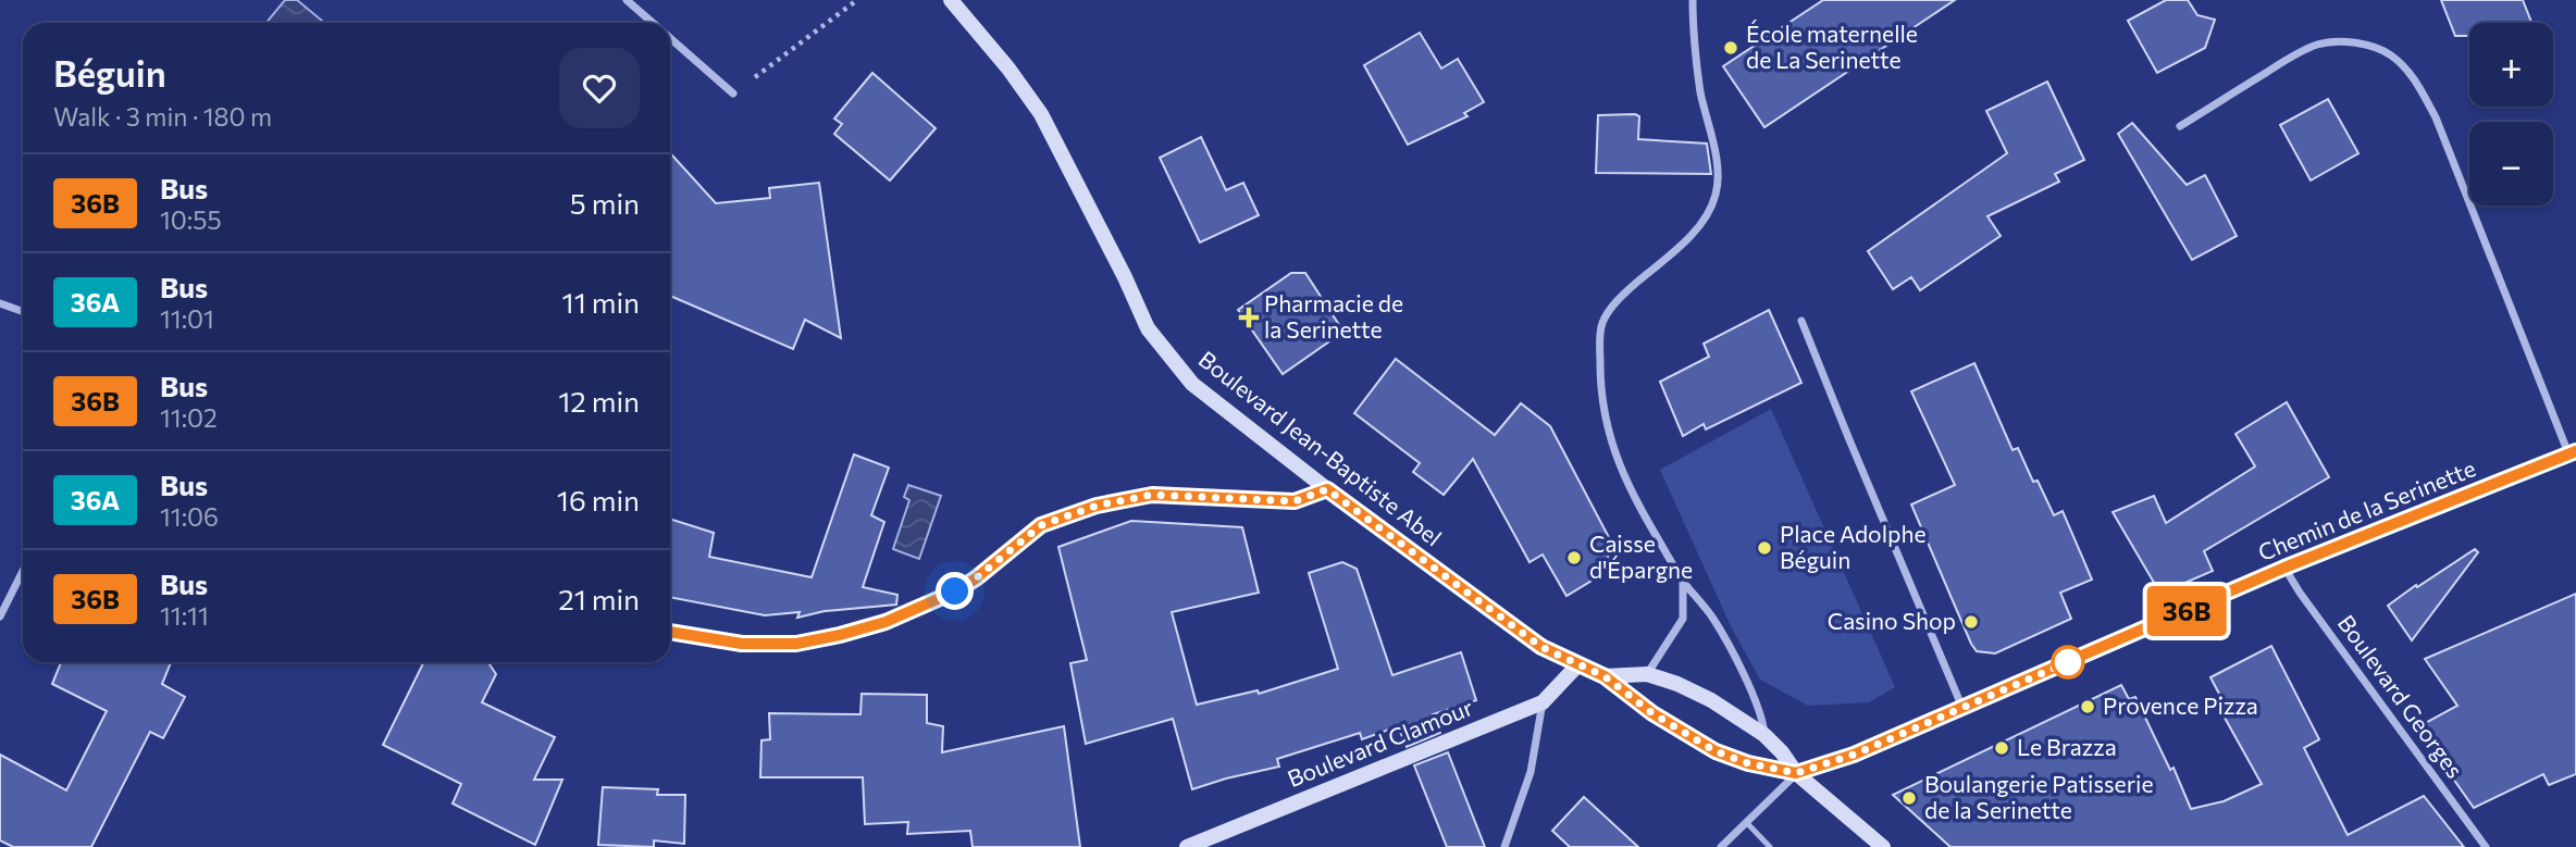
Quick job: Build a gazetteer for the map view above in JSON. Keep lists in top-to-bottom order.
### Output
{
  "streets": {
    "street": [
      "Boulevard Jean-Baptiste Abel",
      "Chemin de la Serinette",
      "Boulevard Georges",
      "Boulevard Clamour"
    ]
  },
  "crossings": [
    ["Boulevard Jean-Baptiste Abel", "Boulevard Clamour"],
    ["Chemin de la Serinette", "Boulevard Georges"]
  ],
  "places": {
    "other": [
      "École maternelle de La Serinette",
      "Place Adolphe Béguin",
      "Caisse d'Épargne",
      "Casino Shop",
      "Provence Pizza",
      "Le Brazza",
      "Boulangerie Patisserie de la Serinette"
    ],
    "health": ["Pharmacie de la Serinette"]
  },
  "lines": ["bus line 36B"],
  "page": {
    "on_map": "36B",
    "map_buttons": ["+", "−"],
    "heading": ["Béguin", "Walk · 3 min · 180 m"],
    "list": [
      {
        "mark": "36B",
        "name": "Bus",
        "note": "10:55",
        "value": "5 min"
      },
      {
        "mark": "36A",
        "name": "Bus",
        "note": "11:01",
        "value": "11 min"
      },
      {
        "mark": "36B",
        "name": "Bus",
        "note": "11:02",
        "value": "12 min"
      },
      {
        "mark": "36A",
        "name": "Bus",
        "note": "11:06",
        "value": "16 min"
      },
      {
        "mark": "36B",
        "name": "Bus",
        "note": "11:11",
        "value": "21 min"
      }
    ]
  }
}
